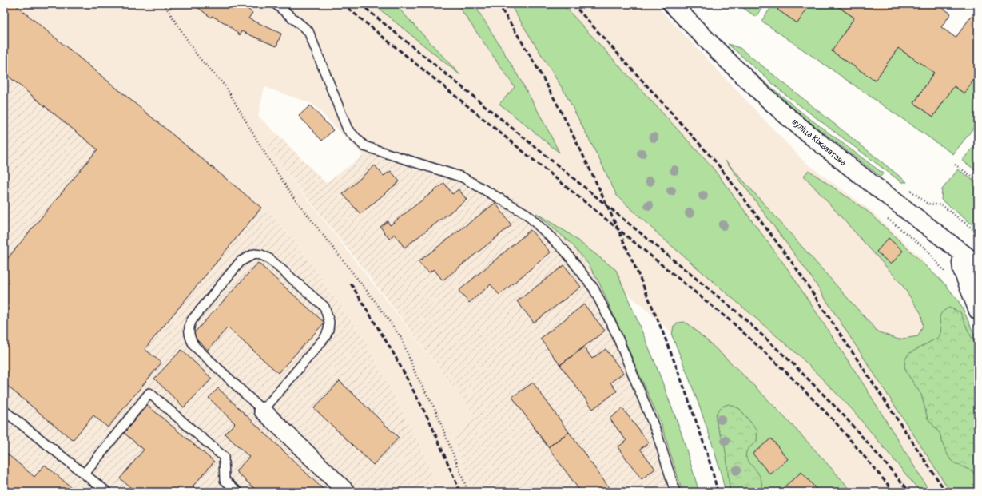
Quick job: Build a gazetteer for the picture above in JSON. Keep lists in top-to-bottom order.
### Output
{
  "streets": {
    "main road": ["вуліца Кіжаватава"]
  }
}
